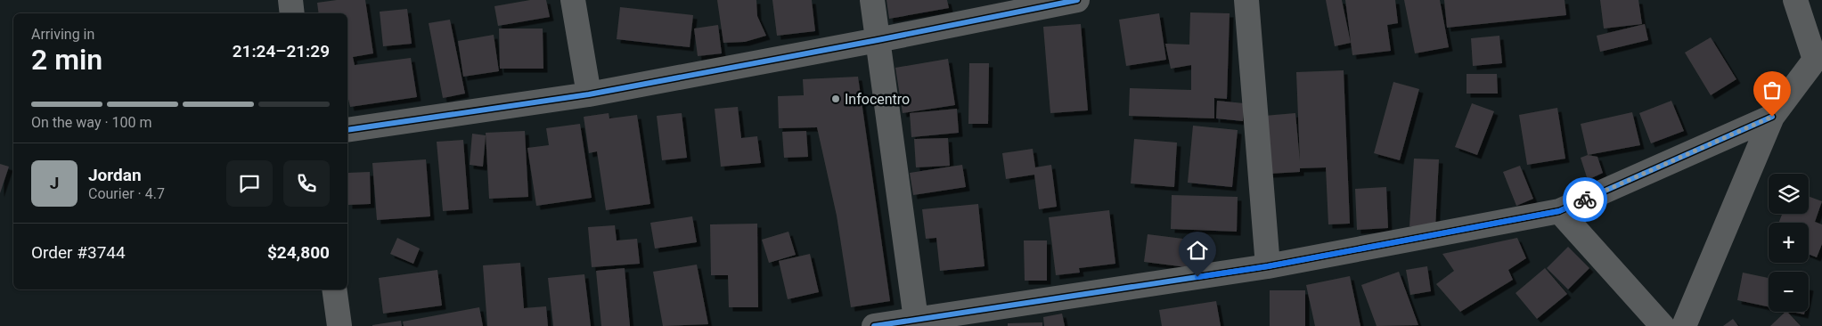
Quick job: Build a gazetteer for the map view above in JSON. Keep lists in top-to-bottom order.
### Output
{
  "places": ["Infocentro"],
  "page": {
    "heading": ["2 min", "Arriving in", "21:24–21:29"],
    "panel": [
      "Jordan",
      "Courier · 4.7",
      "Order #3744",
      "$24,800"
    ],
    "bar": "On the way · 100 m",
    "round": "J",
    "map_buttons": ["+", "−"]
  }
}
